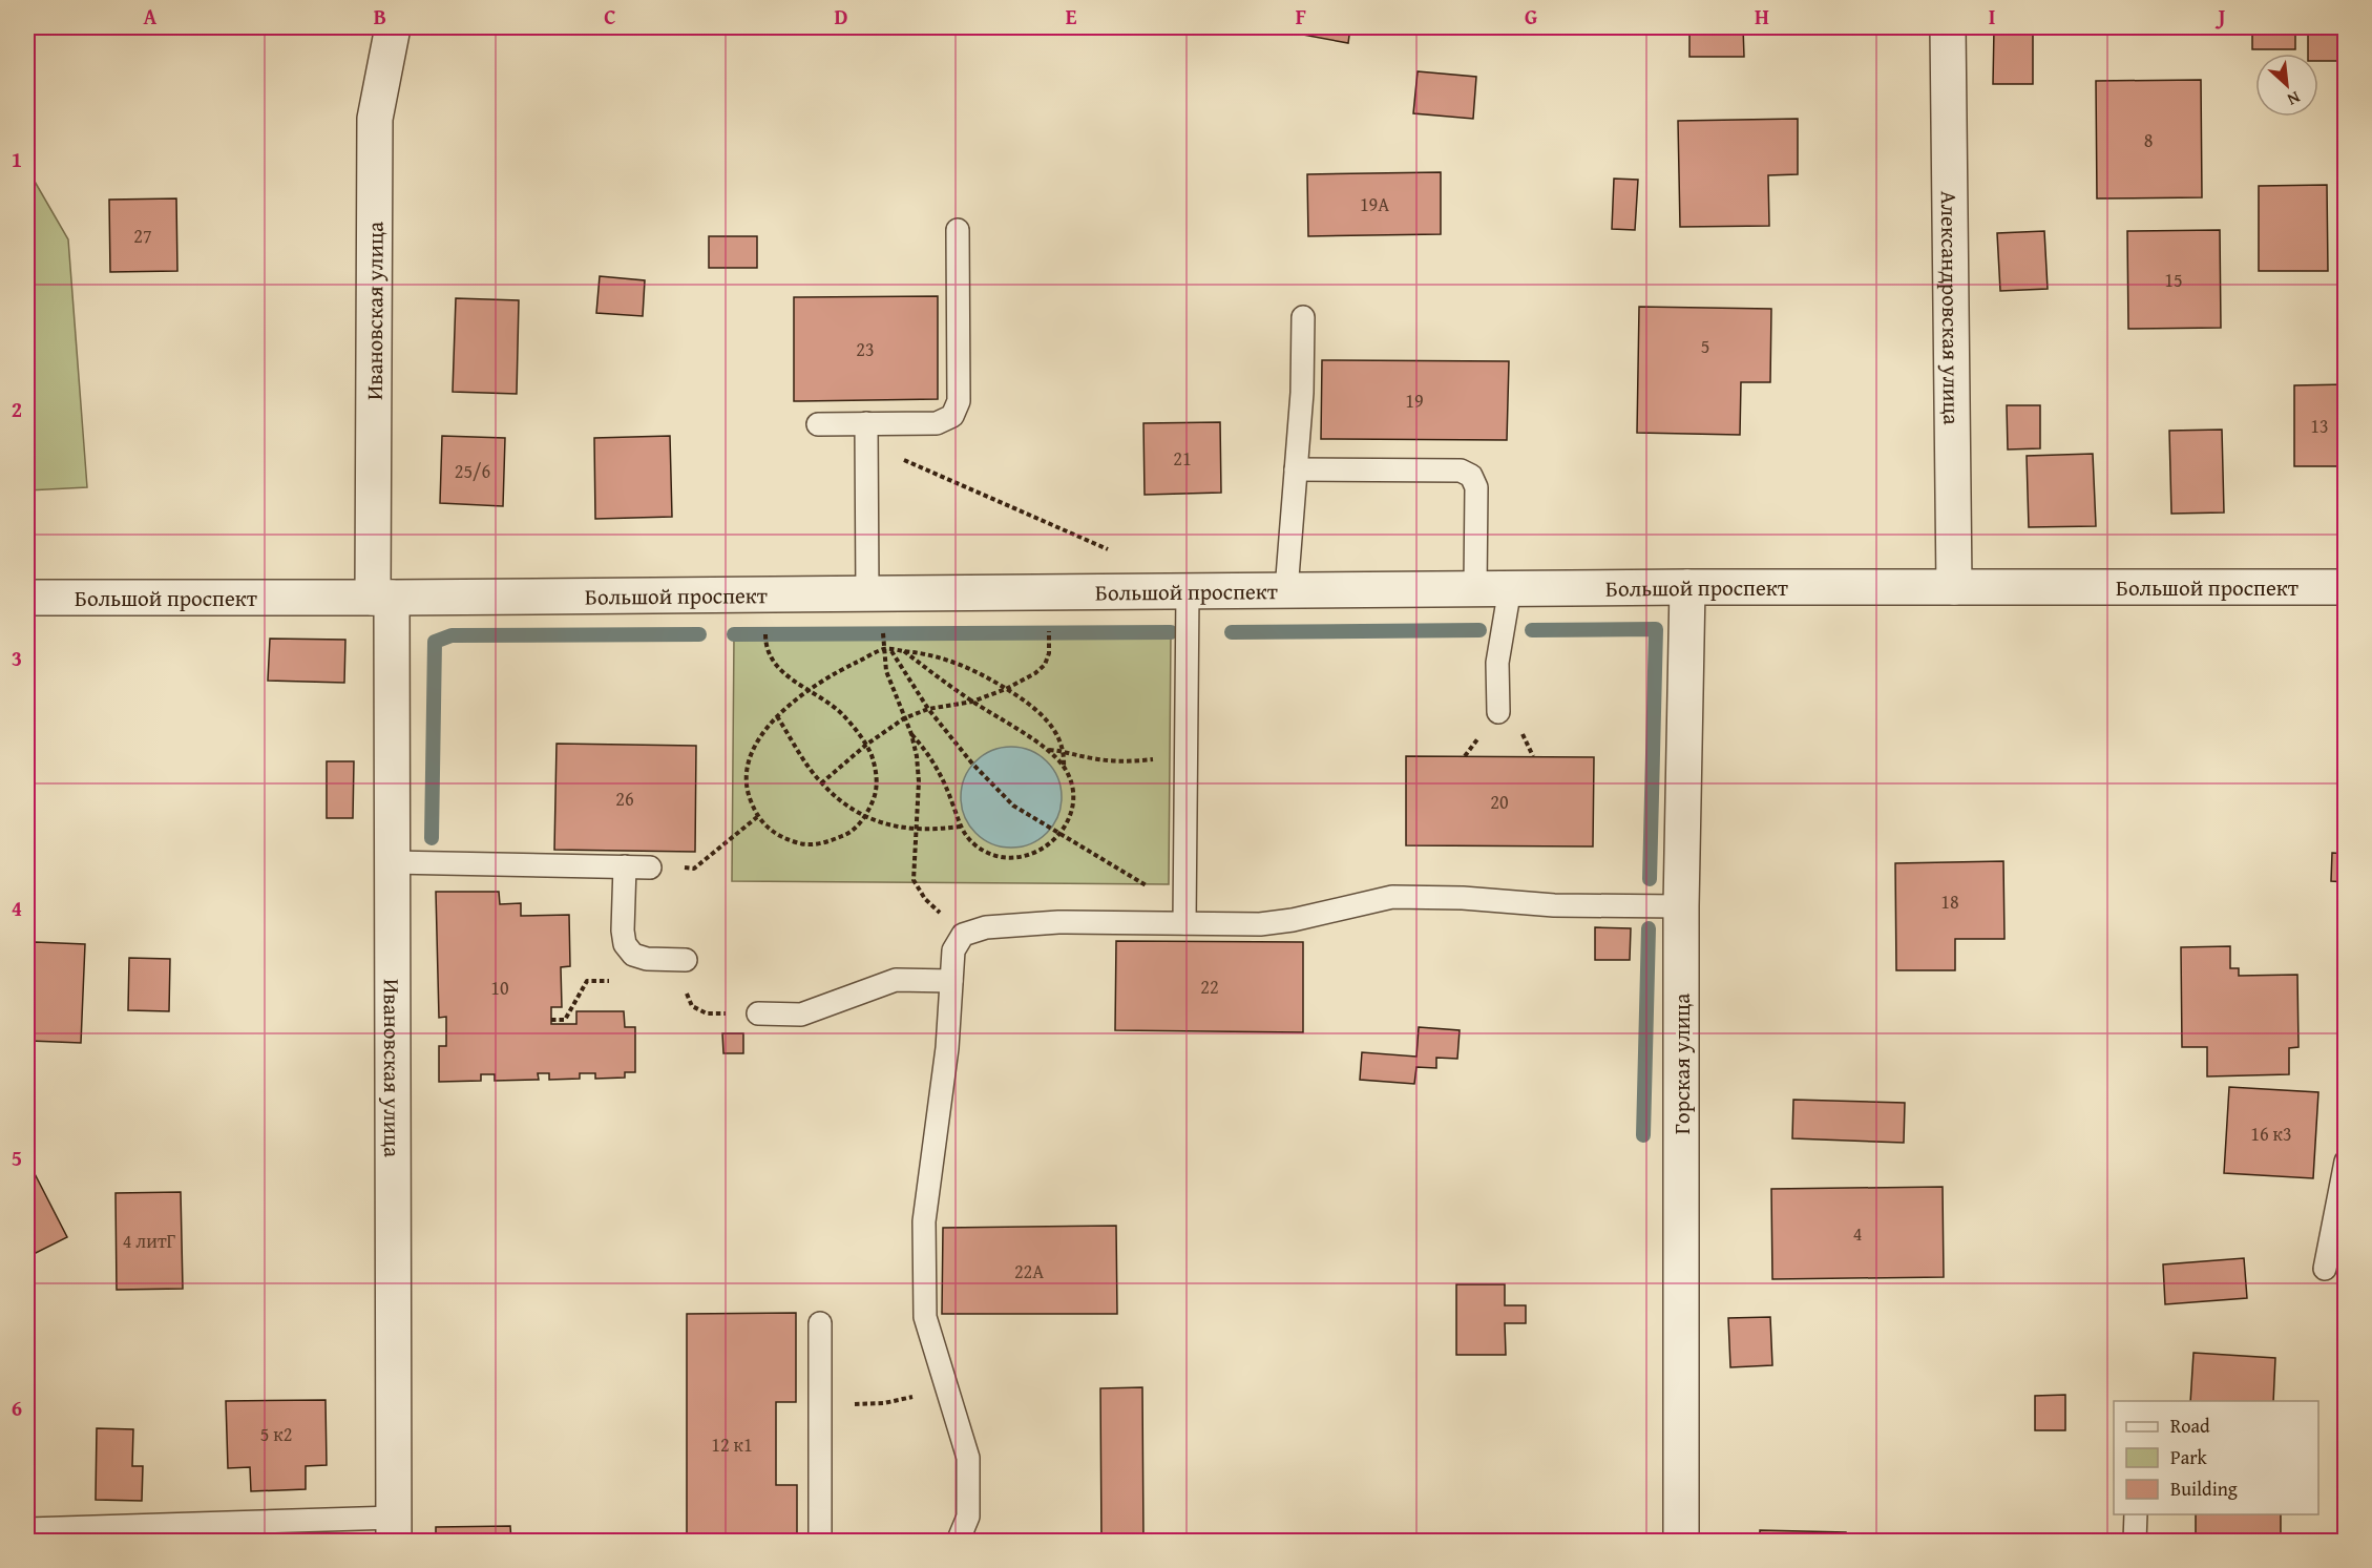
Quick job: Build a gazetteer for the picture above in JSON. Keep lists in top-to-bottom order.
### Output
{
  "streets": {
    "street": [
      "Александровская улица",
      "Ивановская улица",
      "Большой проспект",
      "Горская улица"
    ]
  },
  "crossings": [
    ["Александровская улица", "Большой проспект"],
    ["Ивановская улица", "Большой проспект"],
    ["Большой проспект", "Горская улица"]
  ],
  "house_numbers": [
    "8",
    "19А",
    "27",
    "15",
    "5",
    "23",
    "19",
    "13",
    "21",
    "25/6",
    "26",
    "20",
    "18",
    "22",
    "10",
    "16 к3",
    "4",
    "4 литГ",
    "22А",
    "5 к2",
    "12 к1"
  ],
  "legend": ["Road", "Park", "Building"],
  "north": "bottom right",
  "grid": {
    "columns": [
      "A",
      "B",
      "C",
      "D",
      "E",
      "F",
      "G",
      "H",
      "I",
      "J"
    ],
    "rows": [
      "1",
      "2",
      "3",
      "4",
      "5",
      "6"
    ]
  }
}
